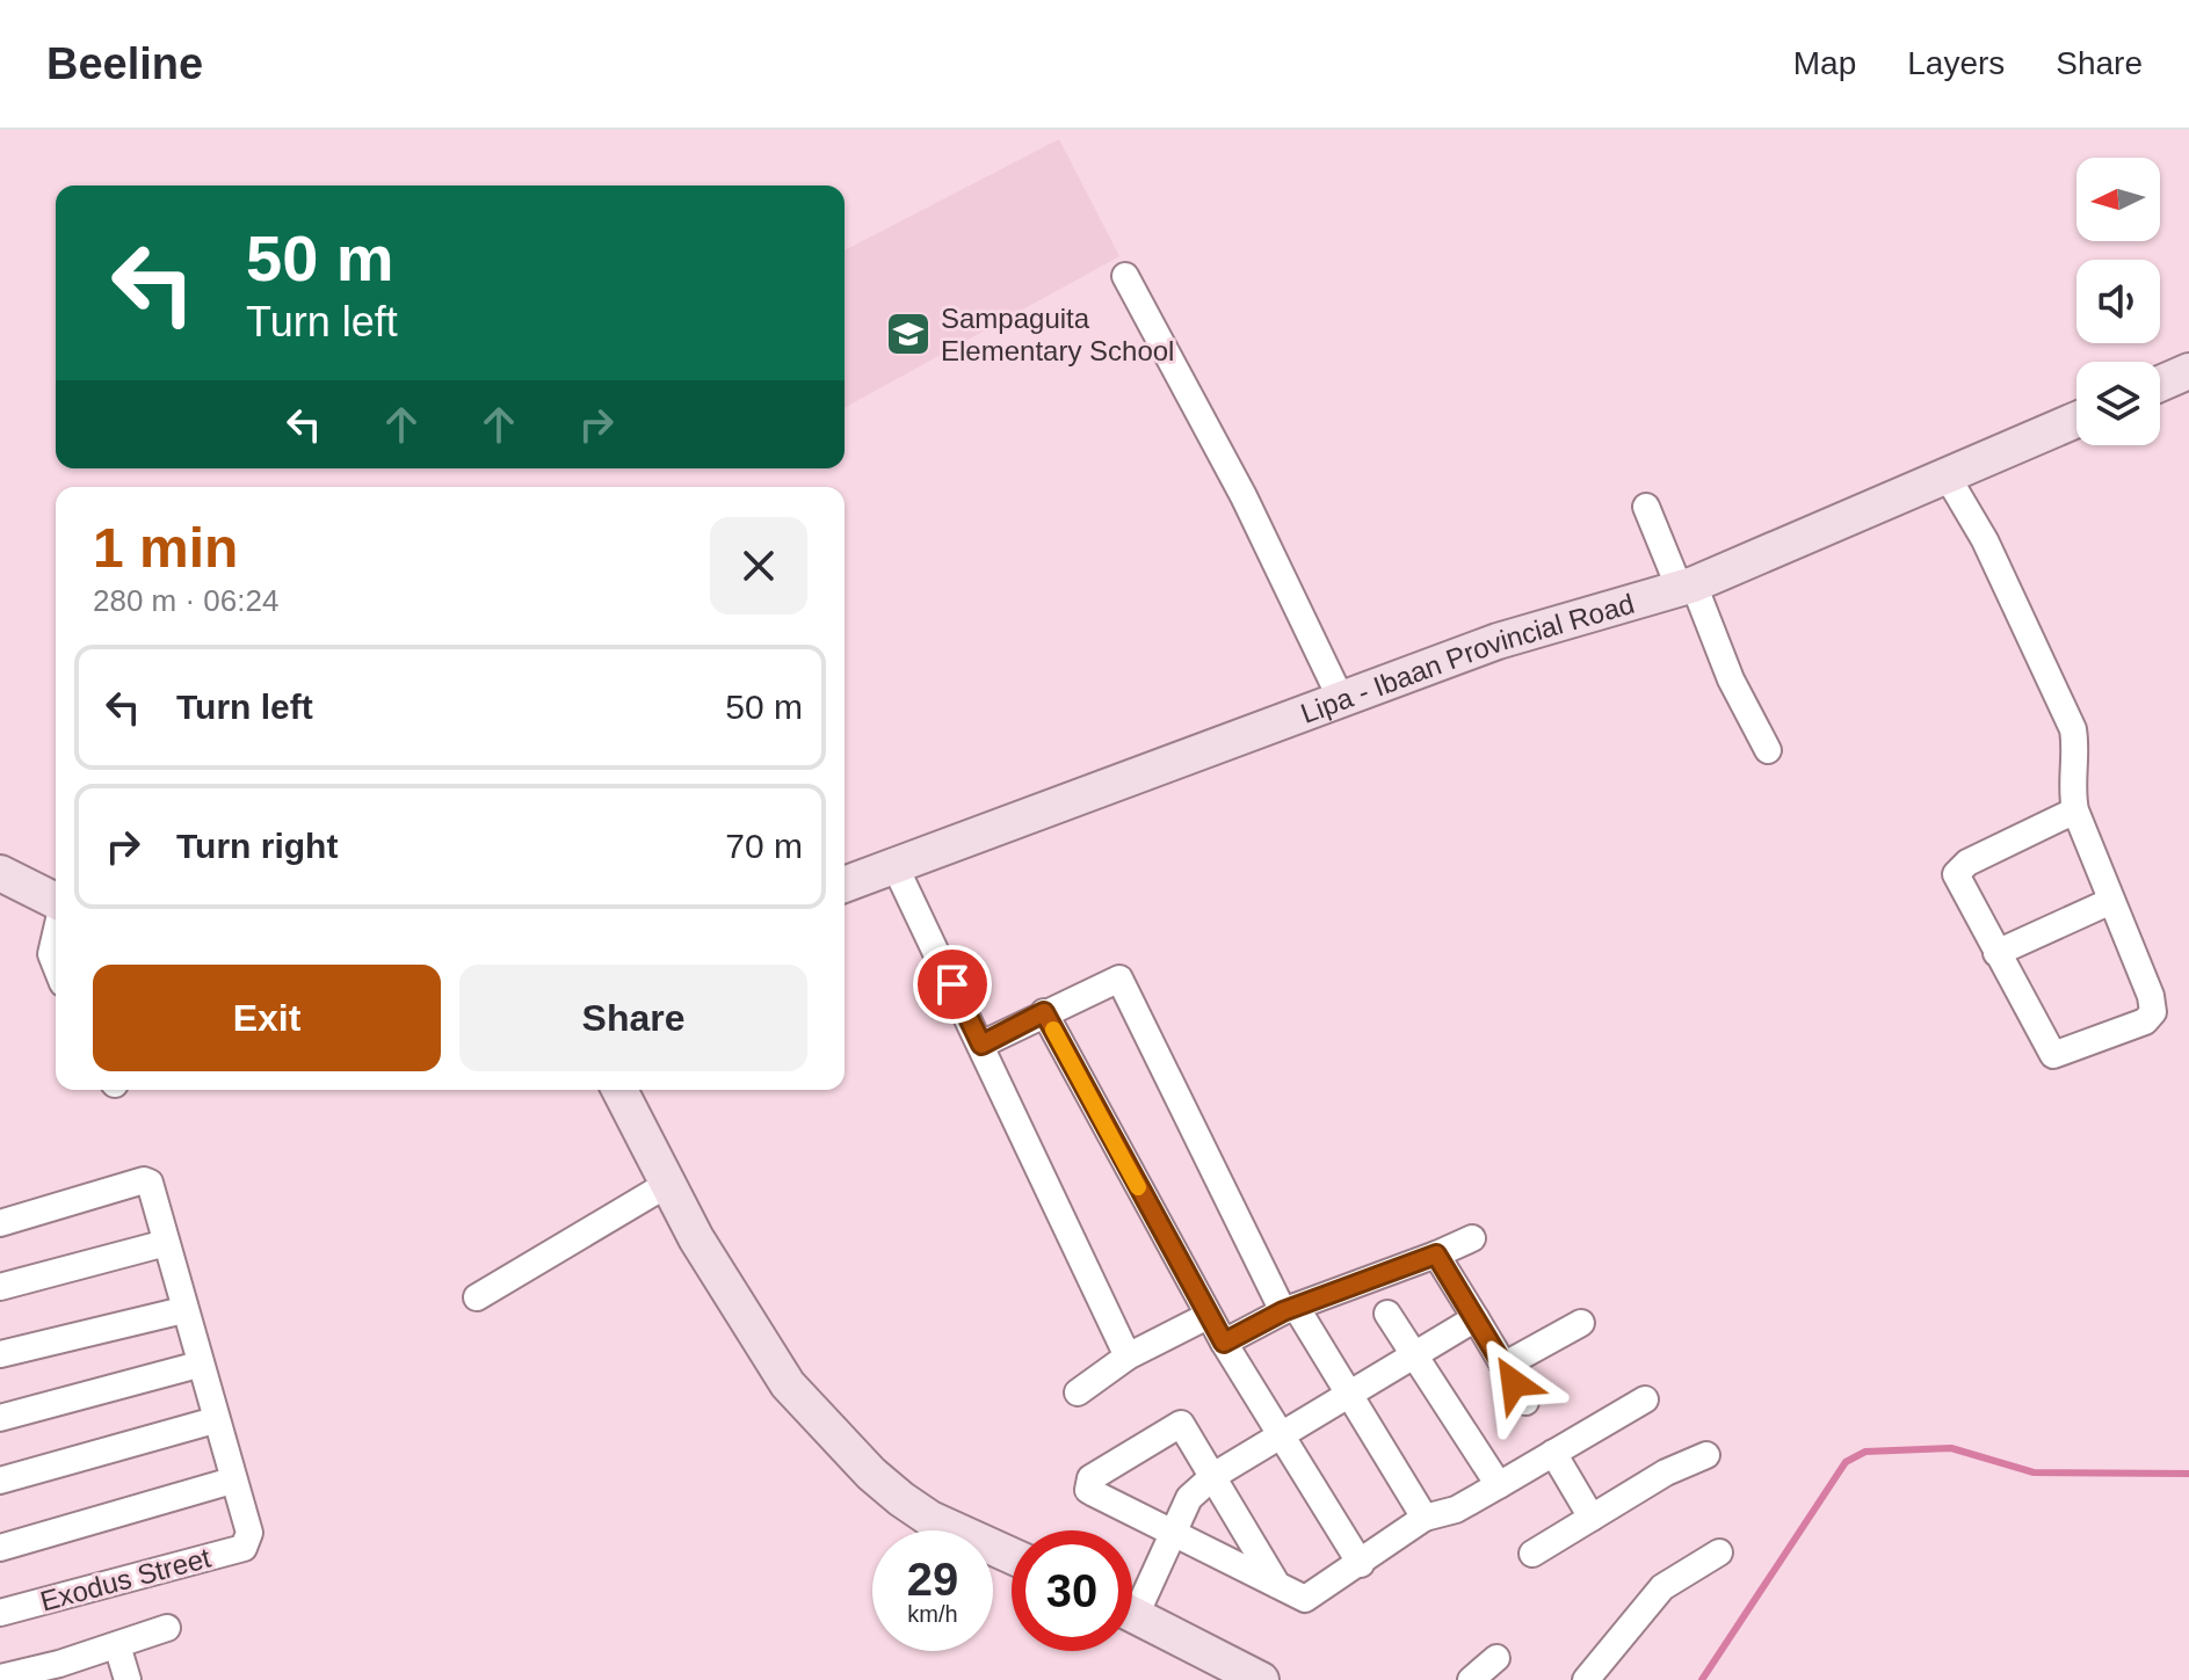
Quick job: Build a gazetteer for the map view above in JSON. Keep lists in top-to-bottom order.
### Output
{
  "streets": {
    "main road": ["Lipa - Ibaan Provincial Road"],
    "street": ["Exodus Street"]
  },
  "places": {
    "school or university": ["Sampaguita Elementary School"]
  },
  "north": "left",
  "page": {
    "header": "Beeline",
    "nav": ["Map", "Layers", "Share"],
    "turn": ["50 m", "Turn left"],
    "heading": ["1 min", "280 m · 06:24"],
    "list": [
      {
        "name": "Turn left",
        "value": "50 m"
      },
      {
        "name": "Turn right",
        "value": "70 m"
      }
    ],
    "buttons": ["Exit", "Share"],
    "speed": "29 km/h",
    "limit": "30"
  }
}
